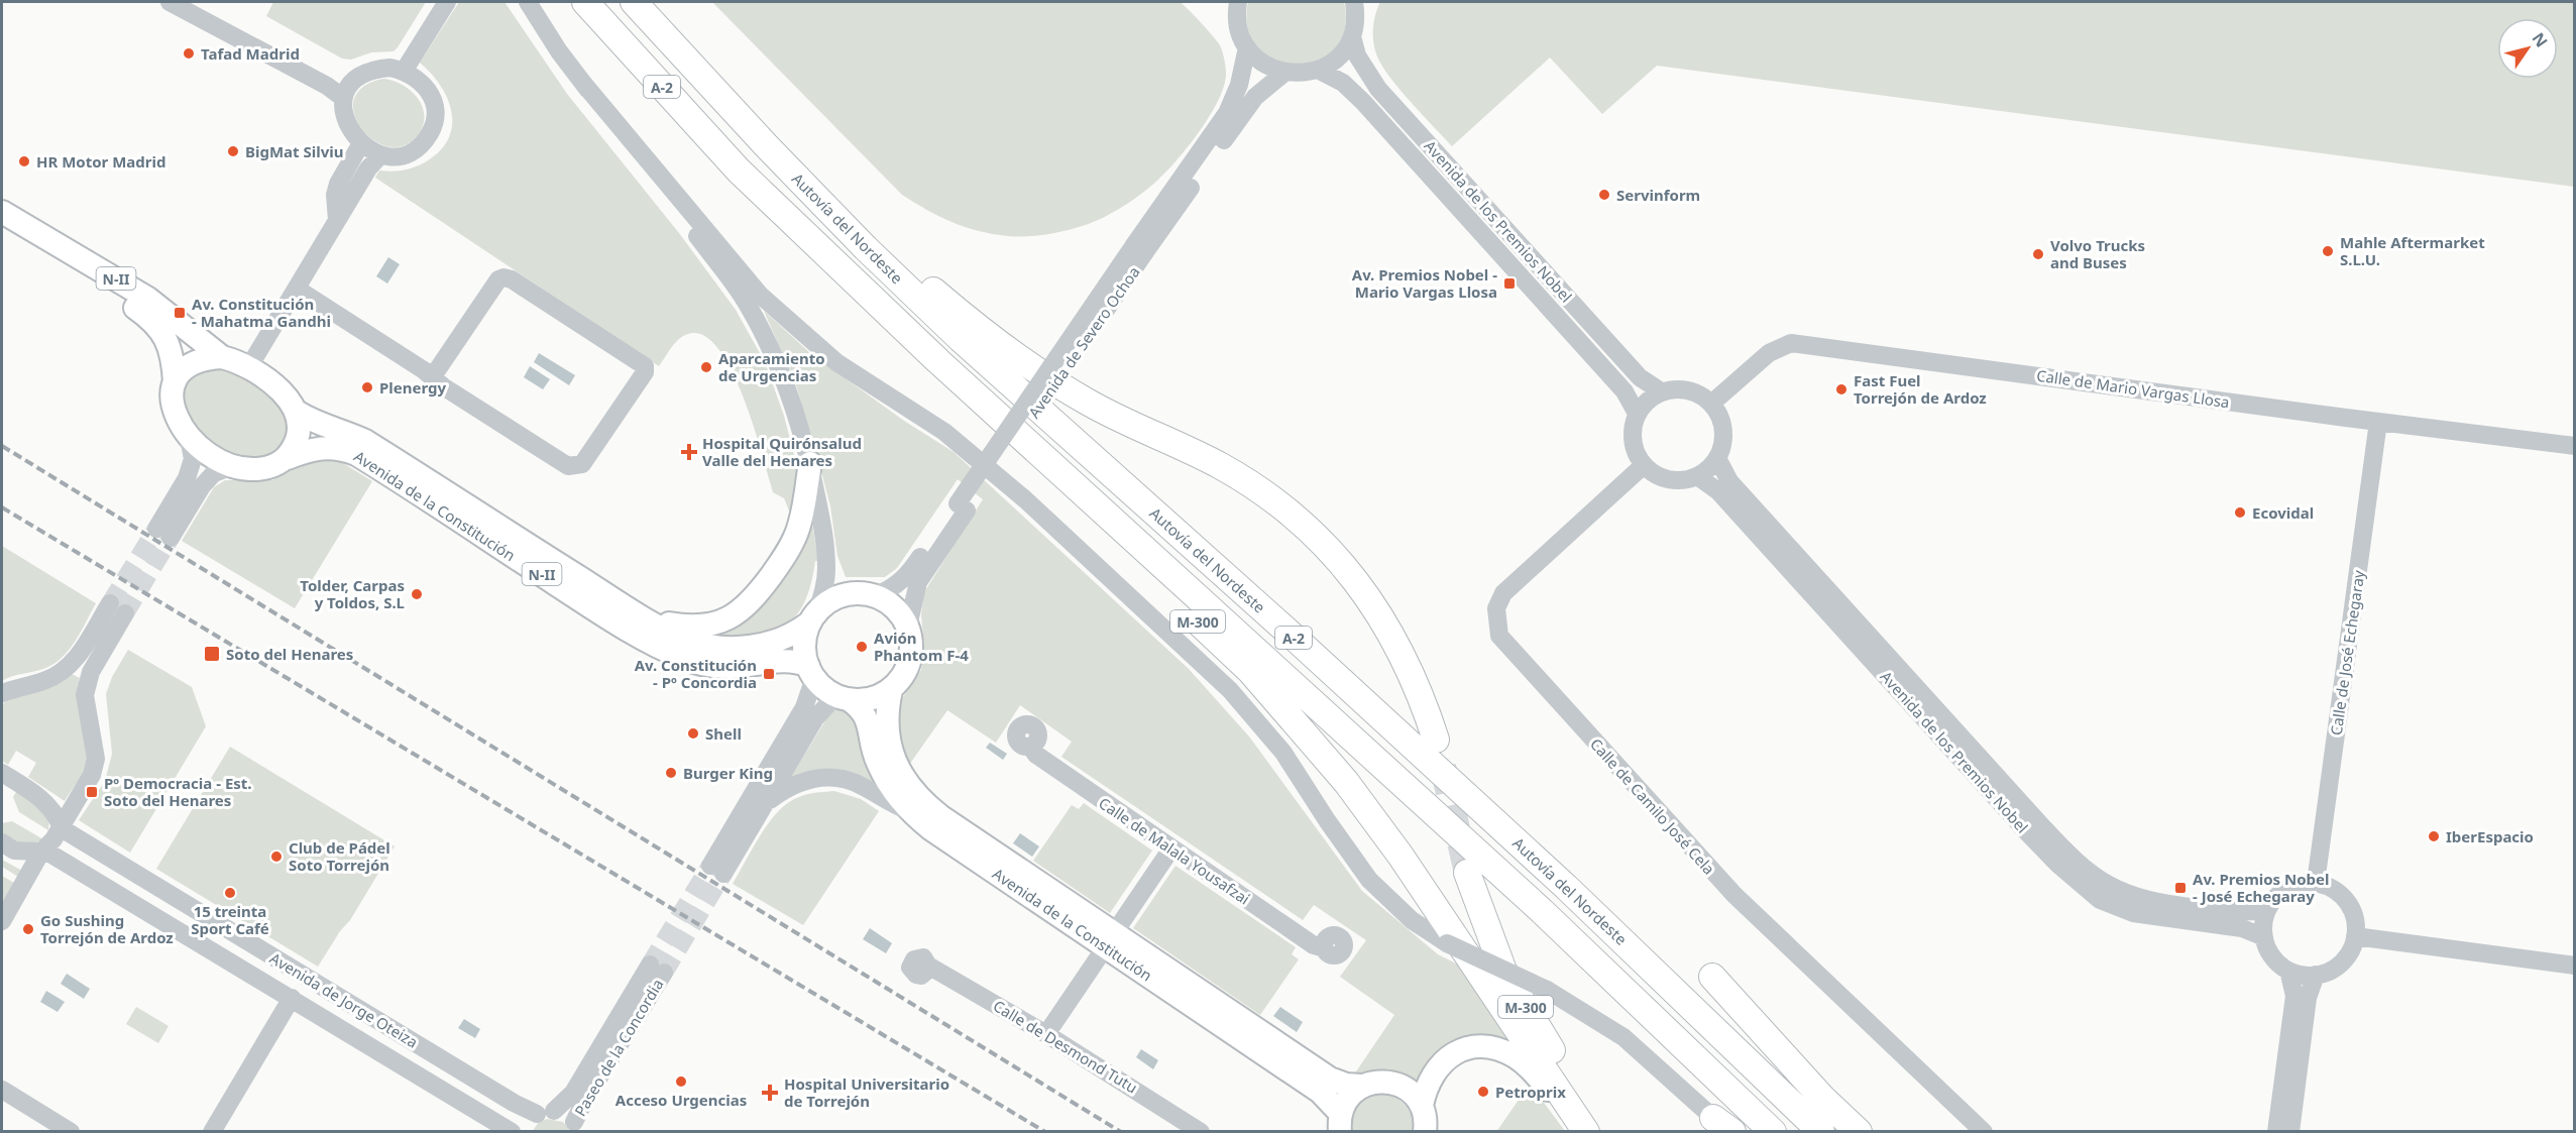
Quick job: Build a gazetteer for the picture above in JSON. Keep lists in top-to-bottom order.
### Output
{
  "streets": {
    "highway": ["A-2", "Autovía del Nordeste", "M-300"],
    "main road": ["N-II", "Avenida de la Constitución"],
    "street": [
      "Avenida de los Premios Nobel",
      "Avenida de Severo Ochoa",
      "Calle de Mario Vargas Llosa",
      "Calle de José Echegaray",
      "Calle de Camilo José Cela",
      "Calle de Malala Yousafzai",
      "Avenida de Jorge Oteiza",
      "Calle de Desmond Tutu",
      "Paseo de la Concordia"
    ]
  },
  "crossings": [
    ["A-2", "M-300"],
    ["Avenida de los Premios Nobel", "Calle de Mario Vargas Llosa"],
    ["Avenida de los Premios Nobel", "Calle de José Echegaray"],
    ["Avenida de los Premios Nobel", "Calle de Camilo José Cela"],
    ["N-II", "Avenida de Severo Ochoa"],
    ["N-II", "Avenida de la Constitución"],
    ["Avenida de Severo Ochoa", "Avenida de la Constitución"],
    ["Calle de Mario Vargas Llosa", "Calle de José Echegaray"],
    ["Calle de Mario Vargas Llosa", "Calle de Camilo José Cela"],
    ["Avenida de Jorge Oteiza", "Paseo de la Concordia"]
  ],
  "places": {
    "other": [
      "Tafad Madrid",
      "BigMat Silviu",
      "HR Motor Madrid",
      "Servinform",
      "Mahle Aftermarket S.L.U.",
      "Volvo Trucks and Buses",
      "Aparcamiento de Urgencias",
      "Plenergy",
      "Fast Fuel Torrejón de Ardoz",
      "Ecovidal",
      "Tolder, Carpas y Toldos, S.L",
      "Avión Phantom F-4",
      "Shell",
      "Burger King",
      "IberEspacio",
      "Club de Pádel Soto Torrejón",
      "15 treinta Sport Café",
      "Go Sushing Torrejón de Ardoz",
      "Acceso Urgencias",
      "Petroprix"
    ],
    "transit": [
      "Av. Premios Nobel - Mario Vargas Llosa",
      "Av. Constitución - Mahatma Gandhi",
      "Soto del Henares",
      "Av. Constitución - Pº Concordia",
      "Pº Democracia - Est. Soto del Henares",
      "Av. Premios Nobel - José Echegaray"
    ],
    "health": ["Hospital Quirónsalud Valle del Henares", "Hospital Universitario de Torrejón"]
  },
  "north": "top right"
}
